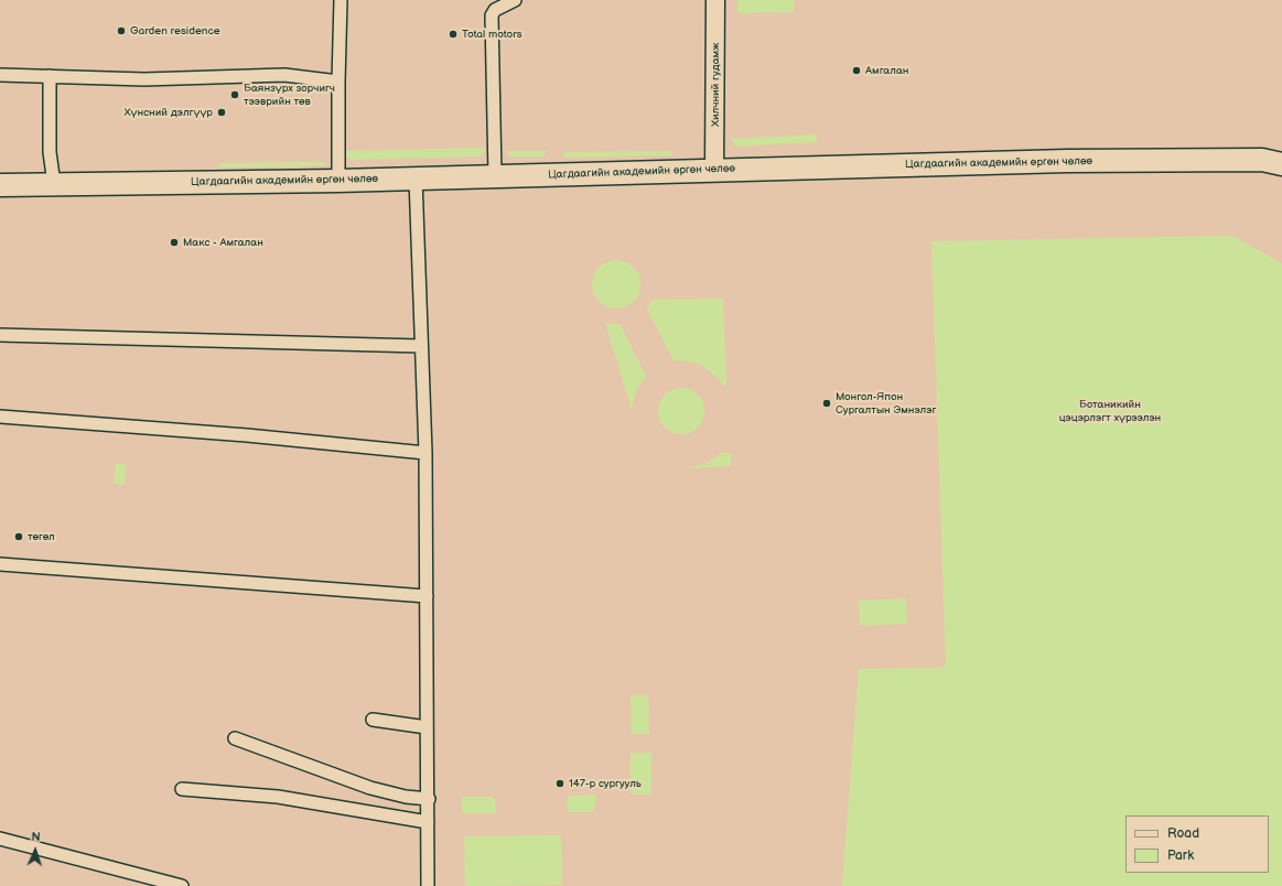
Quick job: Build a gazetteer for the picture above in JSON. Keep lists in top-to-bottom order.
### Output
{
  "streets": {
    "highway": ["Цагдаагийн академийн өргөн чөлөө"],
    "main road": ["Хилчний гудамж"]
  },
  "crossings": [
    ["Хилчний гудамж", "Цагдаагийн академийн өргөн чөлөө"]
  ],
  "parks": ["Ботаникийн цэцэрлэгт хүрээлэн"],
  "places": [
    "Garden residence",
    "Total motors",
    "Амгалан",
    "Баянзүрх зорчигч тээврийн төв",
    "Хүнсний дэлгүүр",
    "Макс - Амгалан",
    "Монгол-Япон Сургалтын Эмнэлэг",
    "төгөл",
    "147-р сургууль"
  ],
  "legend": ["Road", "Park"],
  "north": "top"
}
